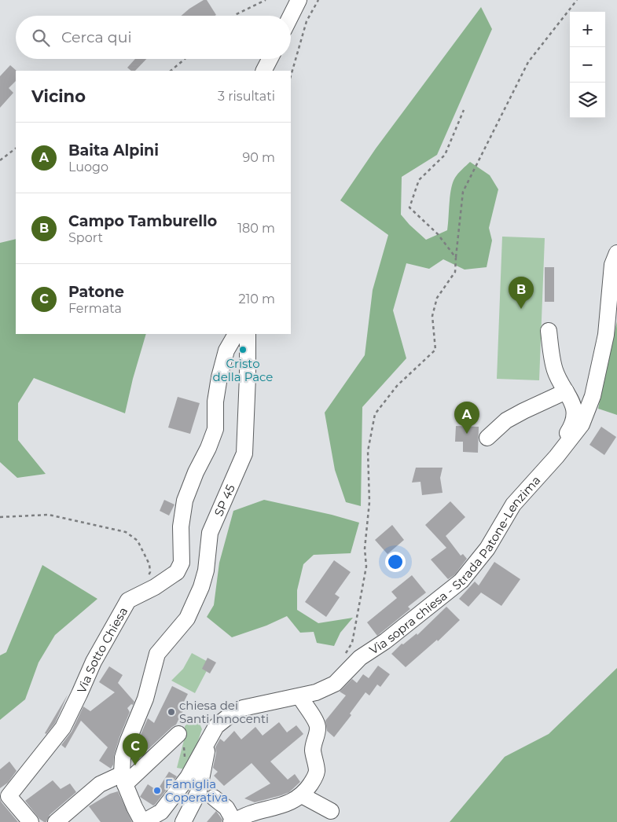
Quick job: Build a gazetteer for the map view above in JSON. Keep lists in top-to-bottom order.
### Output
{
  "streets": {
    "street": ["SP 45", "Via sopra chiesa - Strada Patone-Lenzima", "Via Sotto Chiesa"]
  },
  "crossings": [
    ["SP 45", "Via Sotto Chiesa"]
  ],
  "places": ["Cristo della Pace", "chiesa dei Santi Innocenti", "Famiglia Coperativa"],
  "page": {
    "map_buttons": ["+", "−"],
    "search": "Cerca qui",
    "heading": ["Vicino", "3 risultati"],
    "list": [
      {
        "mark": "A",
        "name": "Baita Alpini",
        "note": "Luogo",
        "value": "90 m"
      },
      {
        "mark": "B",
        "name": "Campo Tamburello",
        "note": "Sport",
        "value": "180 m"
      },
      {
        "mark": "C",
        "name": "Patone",
        "note": "Fermata",
        "value": "210 m"
      }
    ],
    "pins": ["B", "A", "C"]
  }
}
